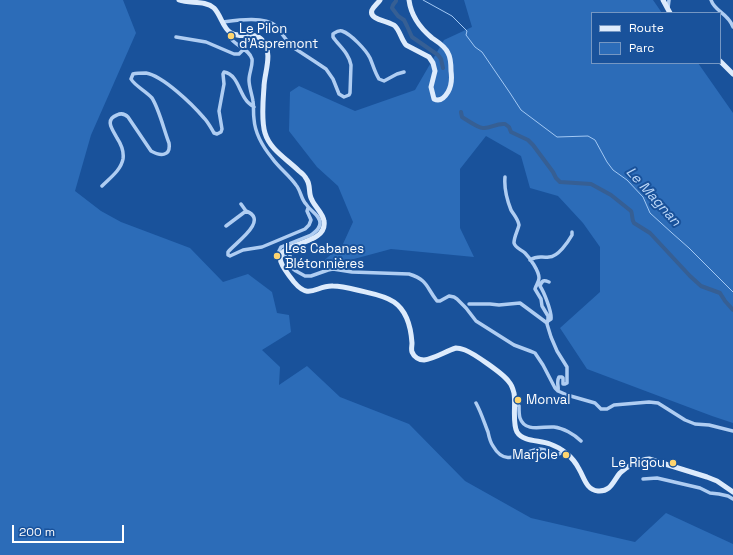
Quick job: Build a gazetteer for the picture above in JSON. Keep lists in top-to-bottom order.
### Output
{
  "water": ["Le Magnan"],
  "places": [
    "Le Pilon d'Aspremont",
    "Les Cabanes Blétonnières",
    "Monval",
    "Marjole",
    "Le Rigou"
  ],
  "legend": ["Route", "Parc"],
  "scale_bar": "200 m"
}
